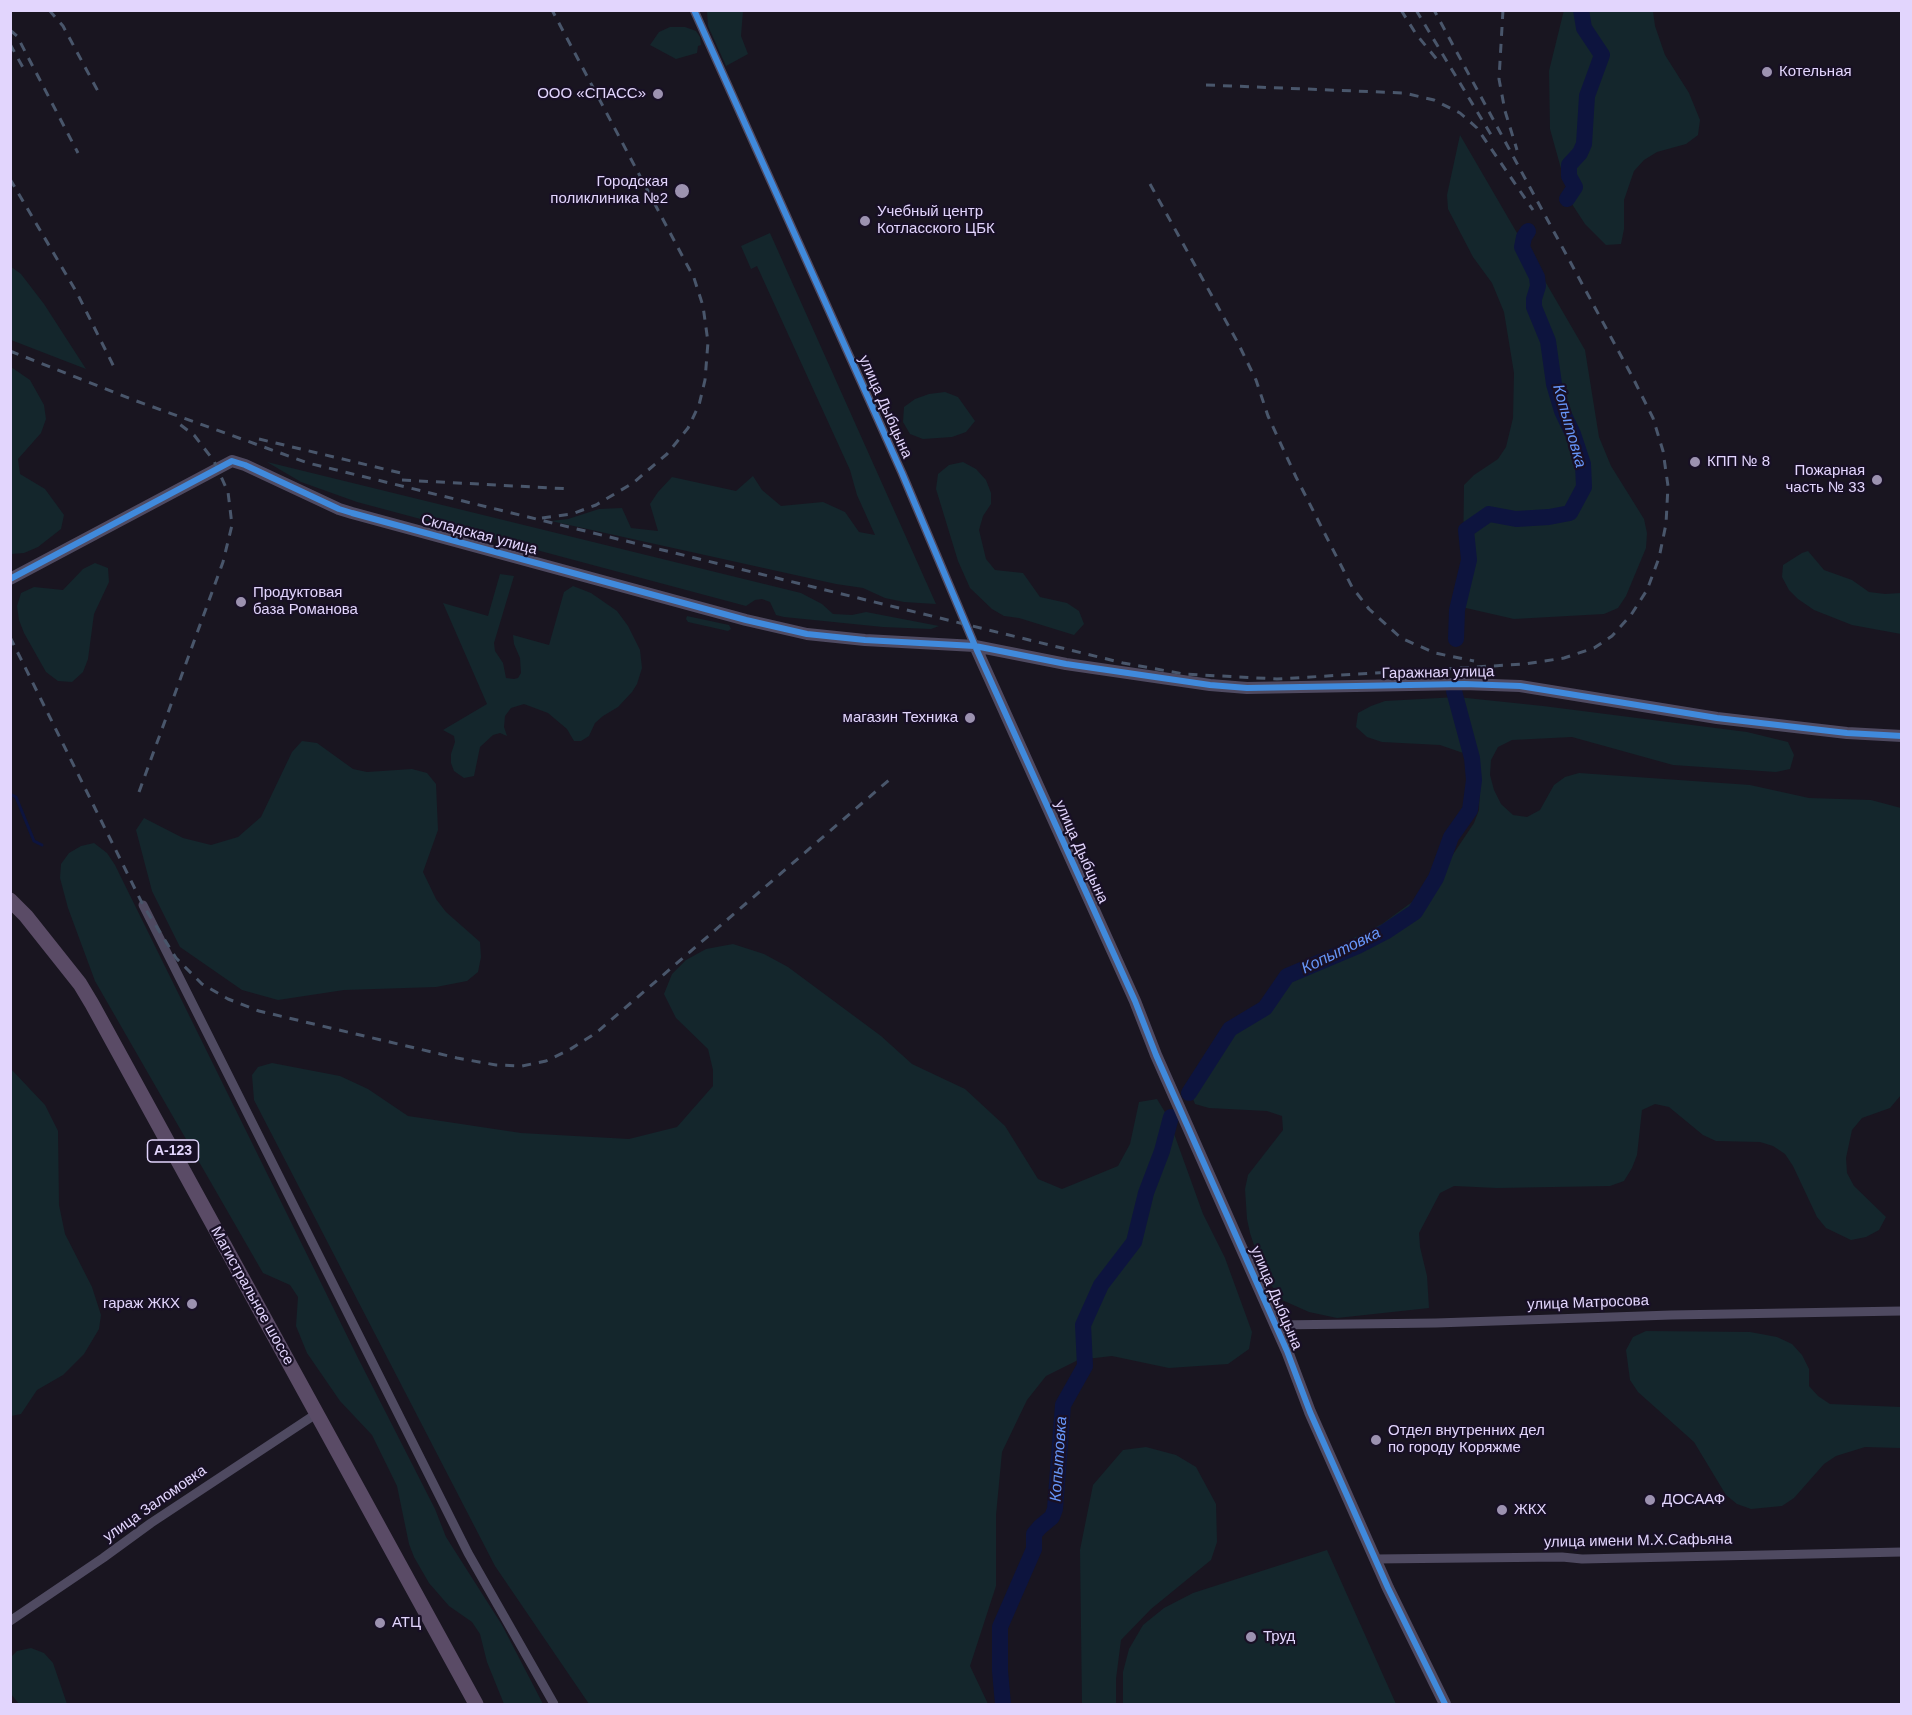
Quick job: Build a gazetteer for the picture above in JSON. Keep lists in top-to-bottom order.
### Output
{
  "streets": {
    "main road": ["А-123", "Магистральное шоссе"],
    "street": [
      "улица Дыбцына",
      "Складская улица",
      "Гаражная улица",
      "улица Матросова",
      "улица Заломовка",
      "улица имени М.Х.Сафьяна"
    ]
  },
  "crossings": [
    ["улица Дыбцына", "Складская улица"],
    ["улица Дыбцына", "Гаражная улица"],
    ["улица Дыбцына", "улица Матросова"],
    ["улица Дыбцына", "улица имени М.Х.Сафьяна"],
    ["Складская улица", "Гаражная улица"],
    ["Магистральное шоссе", "улица Заломовка"]
  ],
  "water": ["Копытовка"],
  "places": [
    "Котельная",
    "ООО «СПАСС»",
    "Городская поликлиника №2",
    "Учебный центр Котласского ЦБК",
    "КПП № 8",
    "Пожарная часть № 33",
    "Продуктовая база Романова",
    "магазин Техника",
    "гараж ЖКХ",
    "Отдел внутренних дел по городу Коряжме",
    "ДОСААФ",
    "ЖКХ",
    "АТЦ",
    "Труд"
  ]
}
